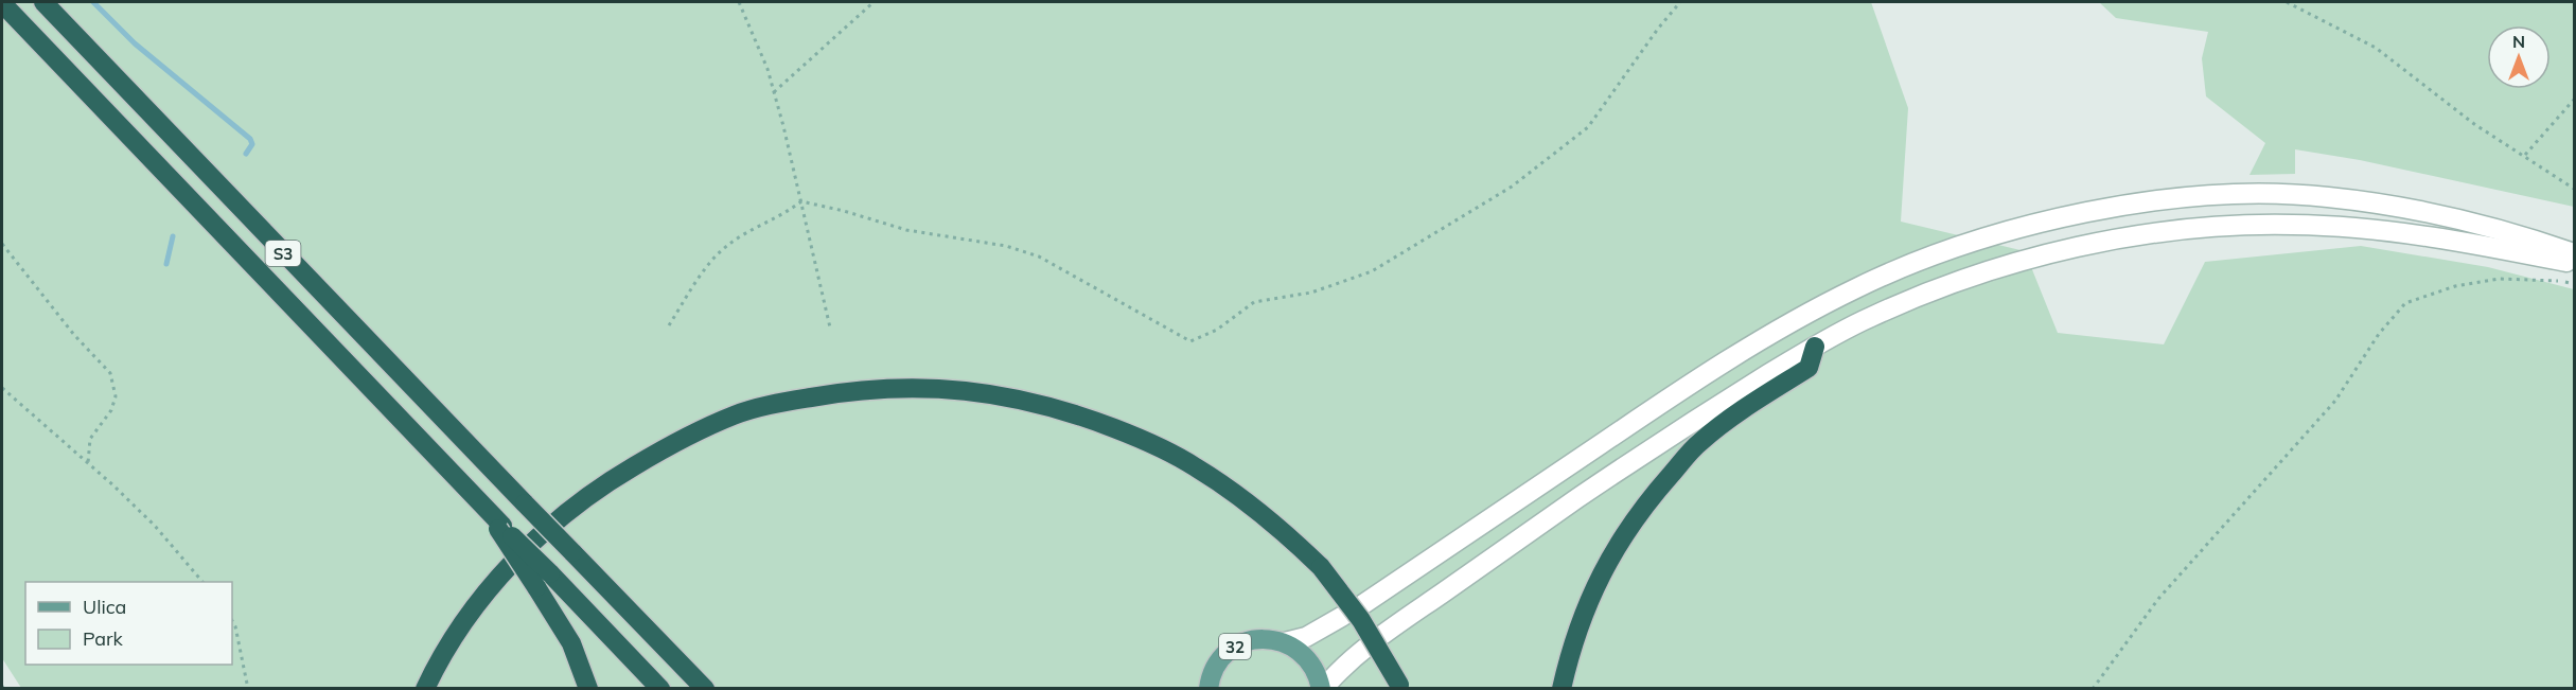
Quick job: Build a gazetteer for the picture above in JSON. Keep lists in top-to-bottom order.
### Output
{
  "streets": {
    "highway": ["S3"],
    "main road": ["32"]
  },
  "legend": ["Ulica", "Park"],
  "north": "top"
}
